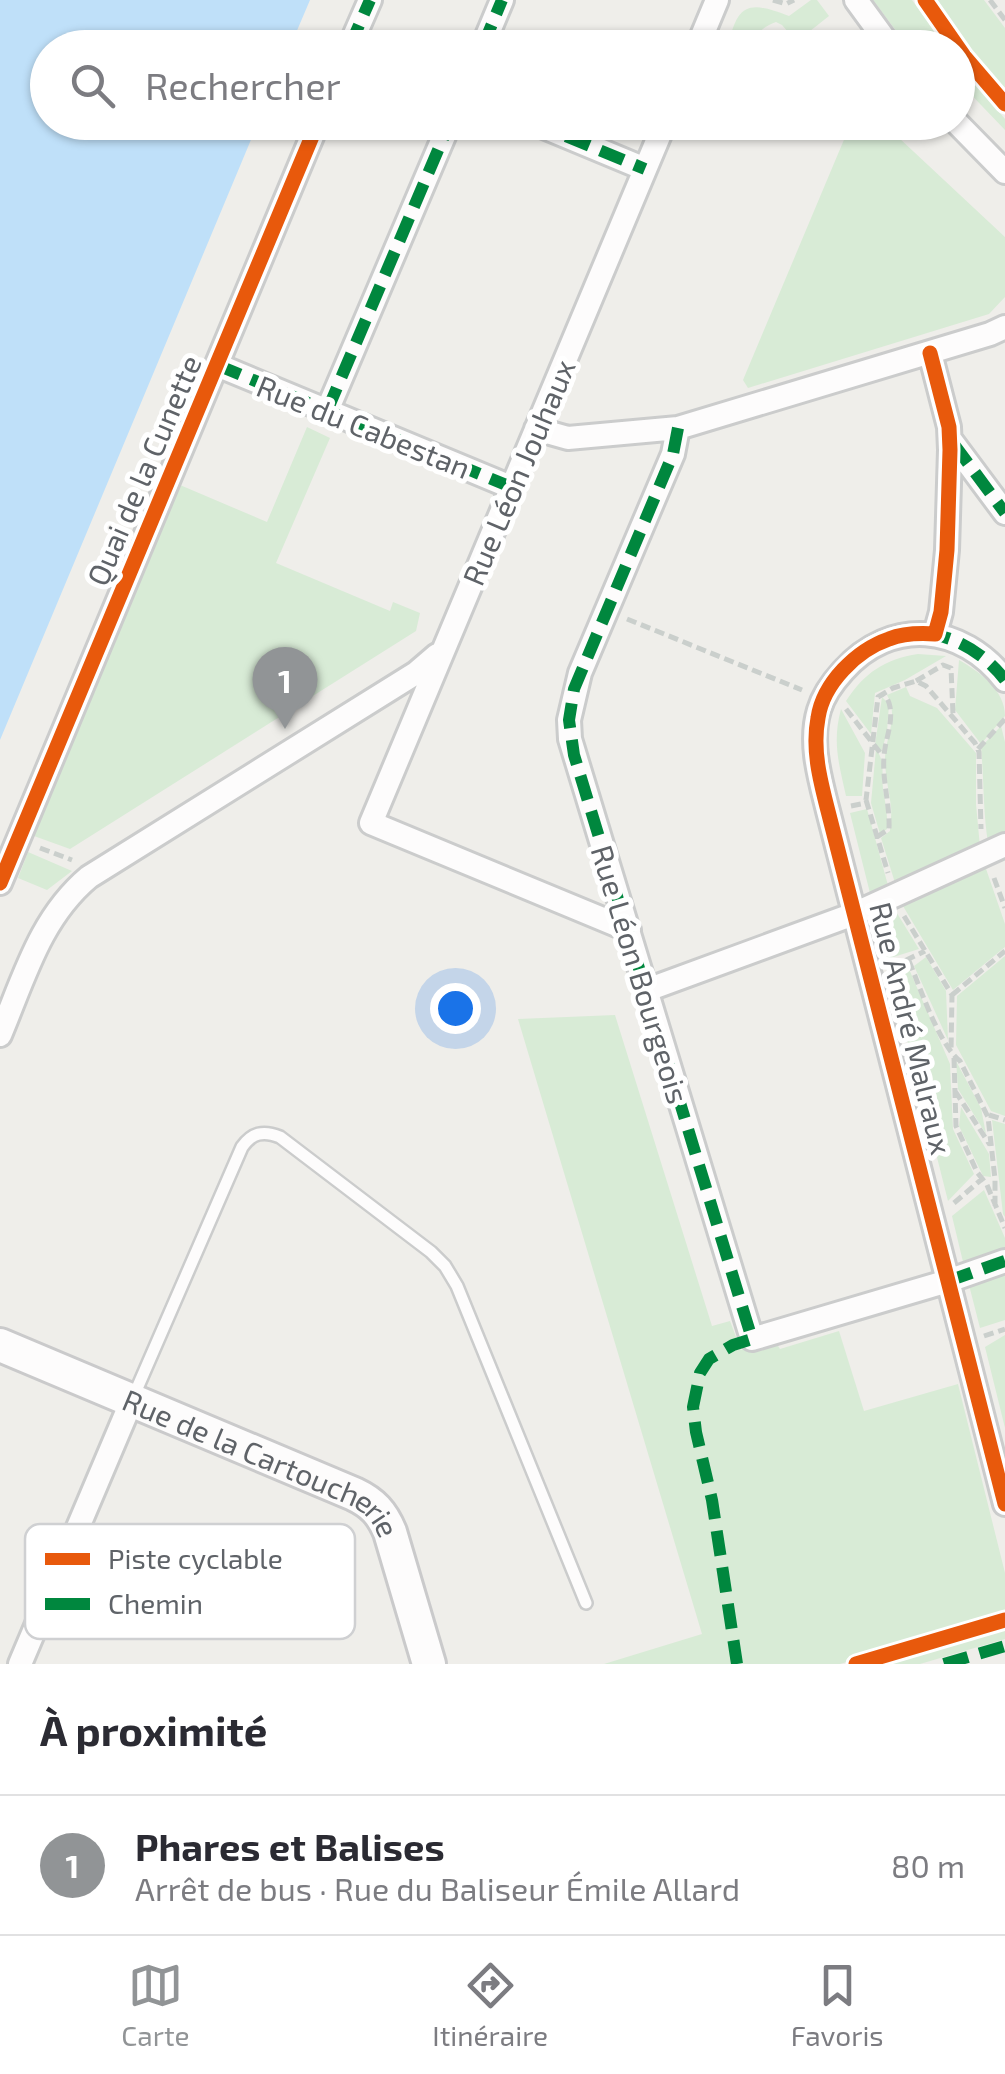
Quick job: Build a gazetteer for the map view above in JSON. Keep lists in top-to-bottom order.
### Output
{
  "streets": {
    "street": [
      "Rue du Cabestan",
      "Quai de la Cunette",
      "Rue Léon Jouhaux",
      "Rue Léon Bourgeois",
      "Rue André Malraux",
      "Rue de la Cartoucherie"
    ]
  },
  "crossings": [
    ["Rue du Cabestan", "Quai de la Cunette"],
    ["Rue du Cabestan", "Rue Léon Jouhaux"],
    ["Rue Léon Jouhaux", "Rue Léon Bourgeois"],
    ["Rue Léon Bourgeois", "Rue André Malraux"]
  ],
  "legend": ["Piste cyclable", "Chemin"],
  "page": {
    "search": "Rechercher",
    "pins": "1",
    "heading": "À proximité",
    "list": [
      {
        "mark": "1",
        "name": "Phares et Balises",
        "note": "Arrêt de bus · Rue du Baliseur Émile Allard",
        "value": "80 m"
      }
    ],
    "nav": ["Carte", "Itinéraire", "Favoris"]
  }
}
